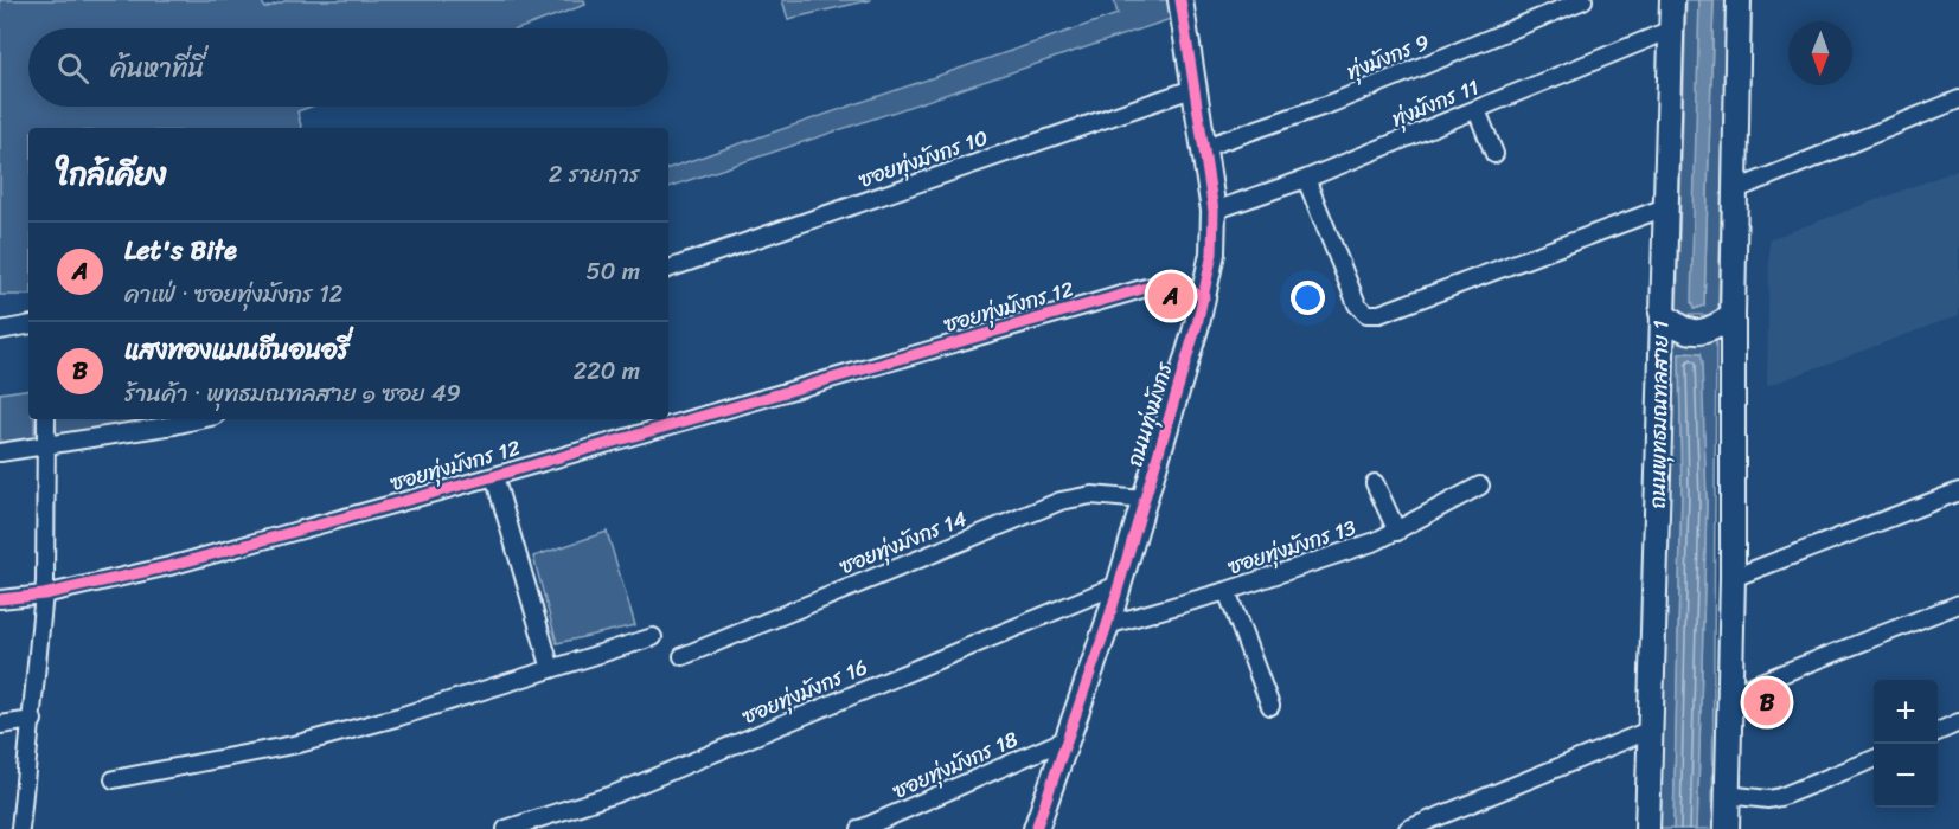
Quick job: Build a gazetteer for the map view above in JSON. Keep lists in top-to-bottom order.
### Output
{
  "streets": {
    "main road": ["ถนนทุ่งมังกร", "ถนนพุทธมณฑลสาย 1"],
    "street": [
      "ทุ่งมังกร 9",
      "ทุ่งมังกร 11",
      "ซอยทุ่งมังกร 10",
      "ซอยทุ่งมังกร 12",
      "ซอยทุ่งมังกร 14",
      "ซอยทุ่งมังกร 13",
      "ซอยทุ่งมังกร 16",
      "ซอยทุ่งมังกร 18"
    ]
  },
  "crossings": [
    ["ทุ่งมังกร 9", "ถนนทุ่งมังกร"],
    ["ทุ่งมังกร 11", "ถนนทุ่งมังกร"],
    ["ทุ่งมังกร 11", "ถนนพุทธมณฑลสาย 1"],
    ["ซอยทุ่งมังกร 10", "ถนนทุ่งมังกร"],
    ["ซอยทุ่งมังกร 12", "ถนนทุ่งมังกร"],
    ["ถนนทุ่งมังกร", "ซอยทุ่งมังกร 14"],
    ["ถนนทุ่งมังกร", "ซอยทุ่งมังกร 13"],
    ["ถนนทุ่งมังกร", "ซอยทุ่งมังกร 16"],
    ["ถนนทุ่งมังกร", "ซอยทุ่งมังกร 18"]
  ],
  "north": "bottom",
  "page": {
    "search": "ค้นหาที่นี่",
    "heading": ["ใกล้เคียง", "2 รายการ"],
    "list": [
      {
        "mark": "A",
        "name": "Let's Bite",
        "note": "คาเฟ่ · ซอยทุ่งมังกร 12",
        "value": "50 m"
      },
      {
        "mark": "B",
        "name": "แสงทองแมนชีนอนอรี่",
        "note": "ร้านค้า · พุทธมณฑลสาย ๑ ซอย 49",
        "value": "220 m"
      }
    ],
    "pins": ["A", "B"],
    "map_buttons": ["+", "−"]
  }
}
